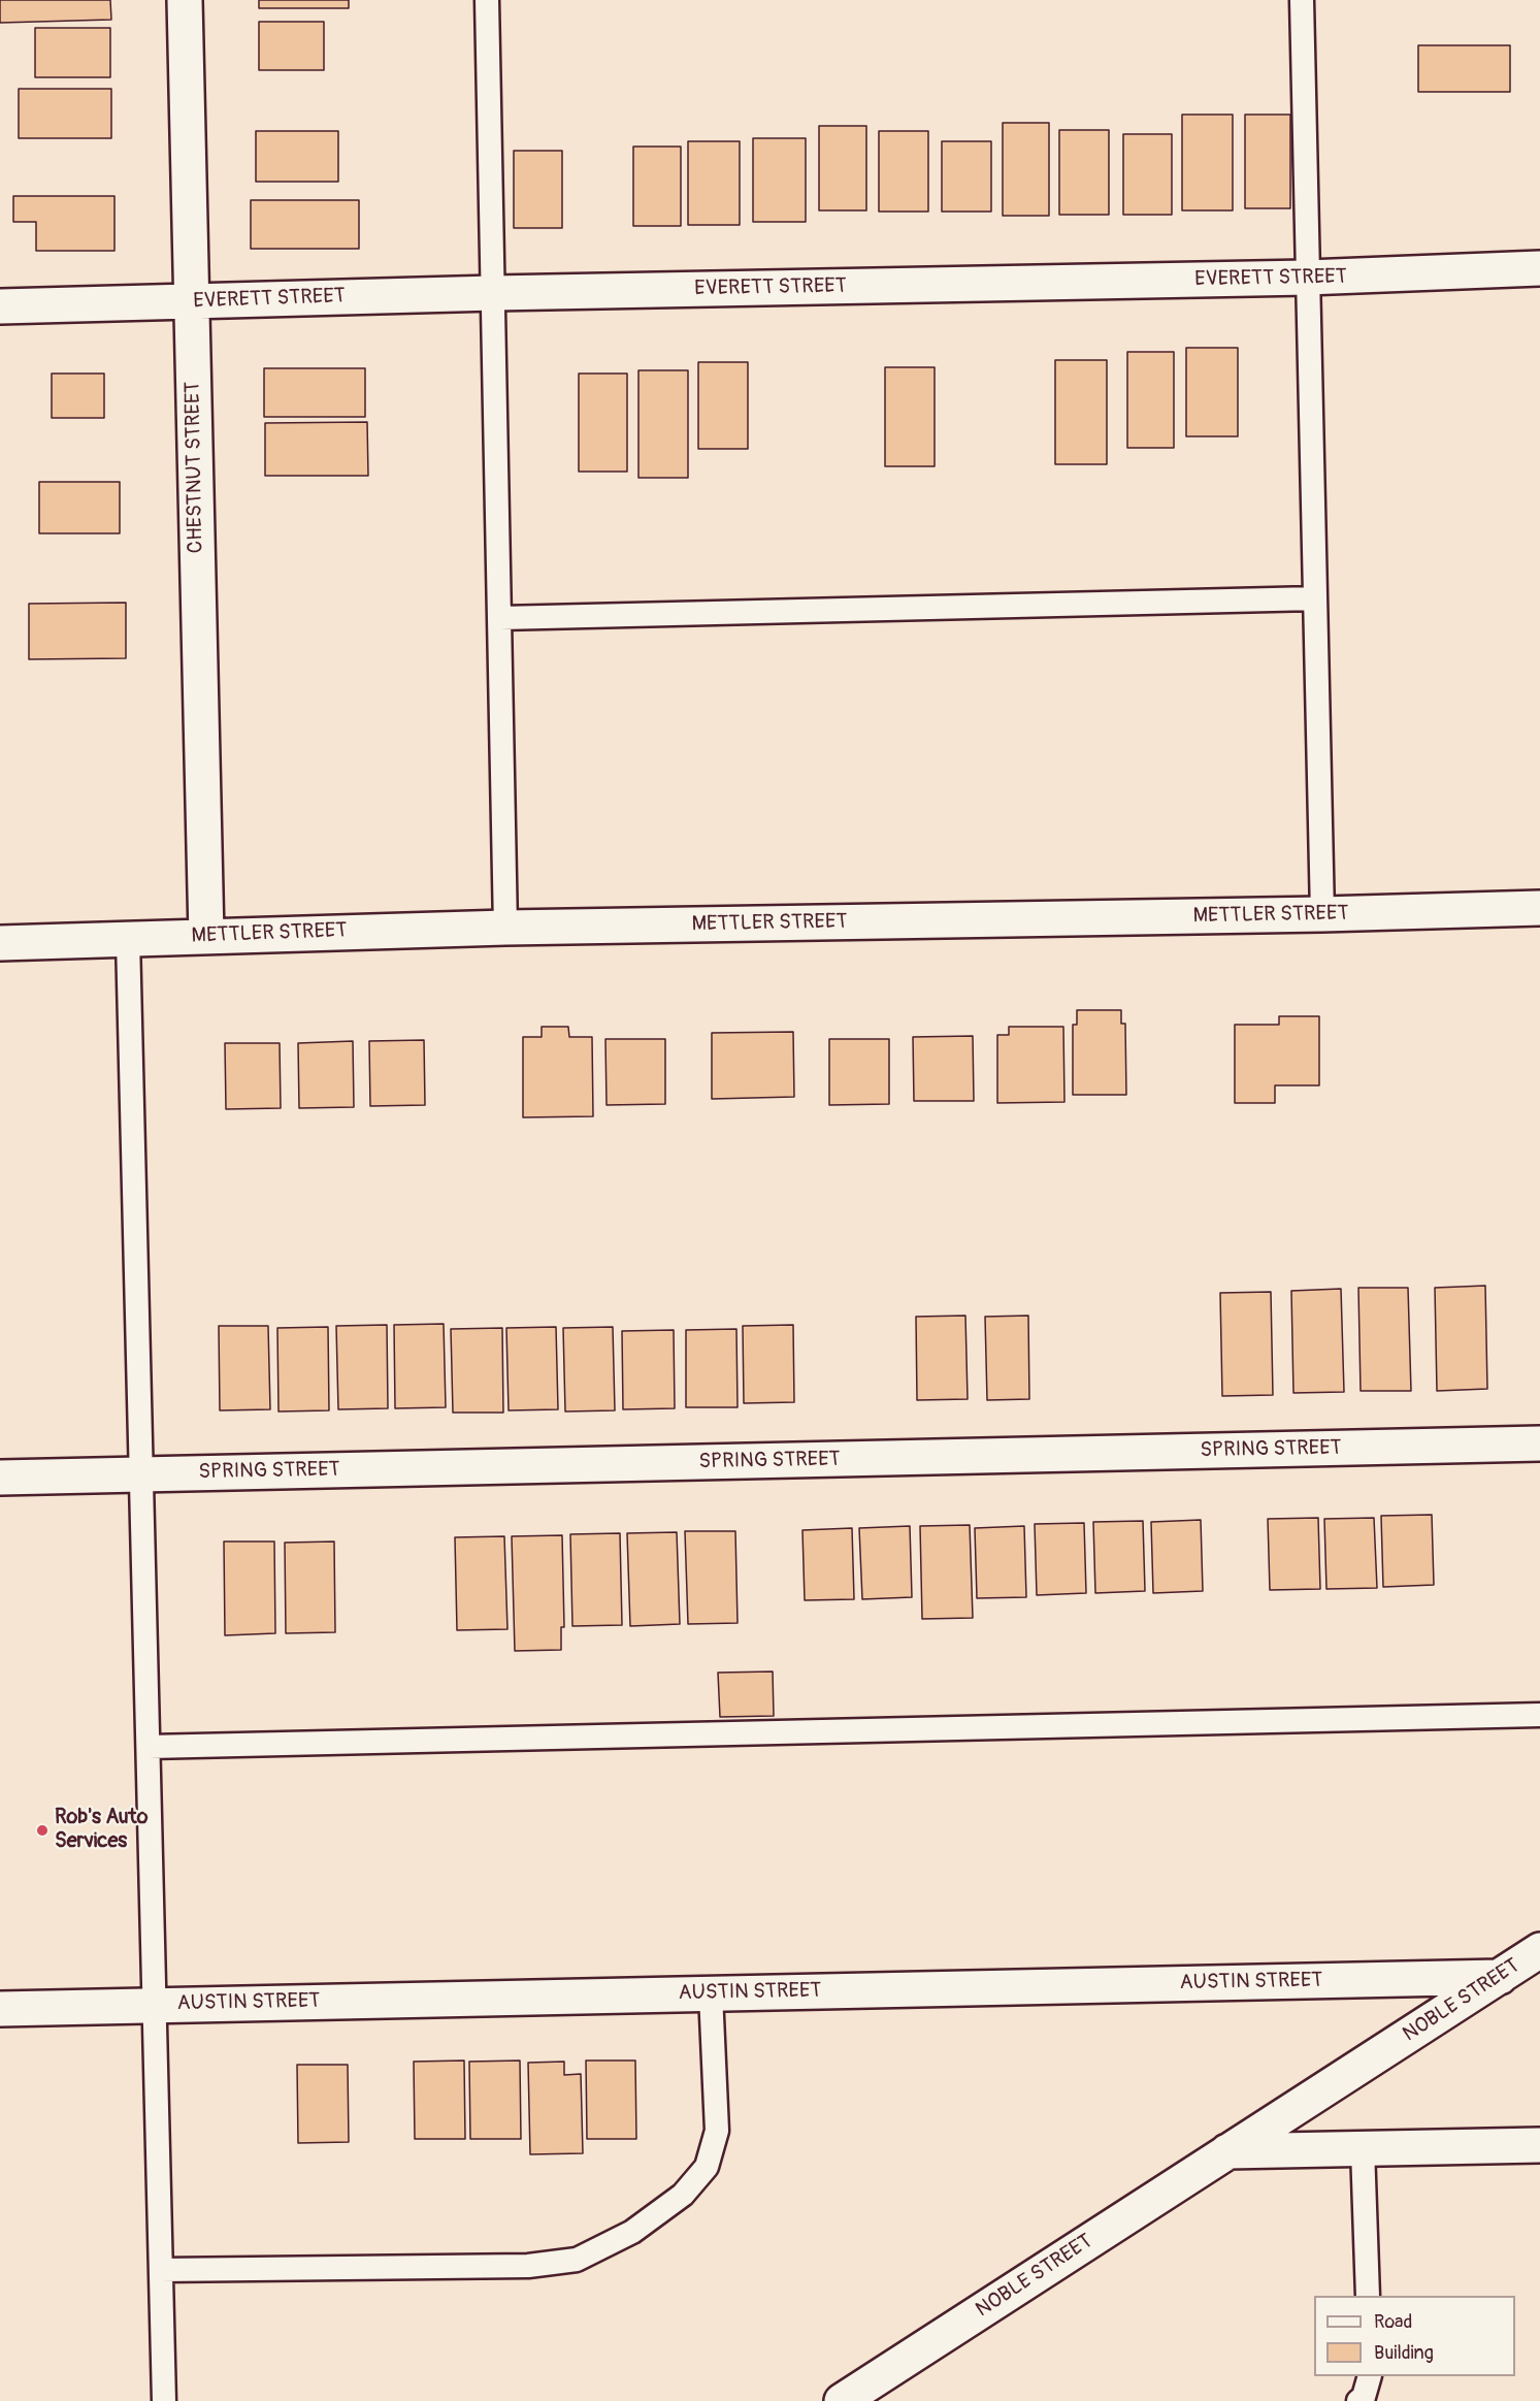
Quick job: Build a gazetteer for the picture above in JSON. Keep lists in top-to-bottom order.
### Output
{
  "streets": {
    "street": [
      "EVERETT STREET",
      "CHESTNUT STREET",
      "METTLER STREET",
      "SPRING STREET",
      "AUSTIN STREET",
      "NOBLE STREET"
    ]
  },
  "crossings": [
    ["EVERETT STREET", "CHESTNUT STREET"],
    ["CHESTNUT STREET", "METTLER STREET"],
    ["AUSTIN STREET", "NOBLE STREET"]
  ],
  "places": ["Rob's Auto Services"],
  "legend": ["Road", "Building"]
}
